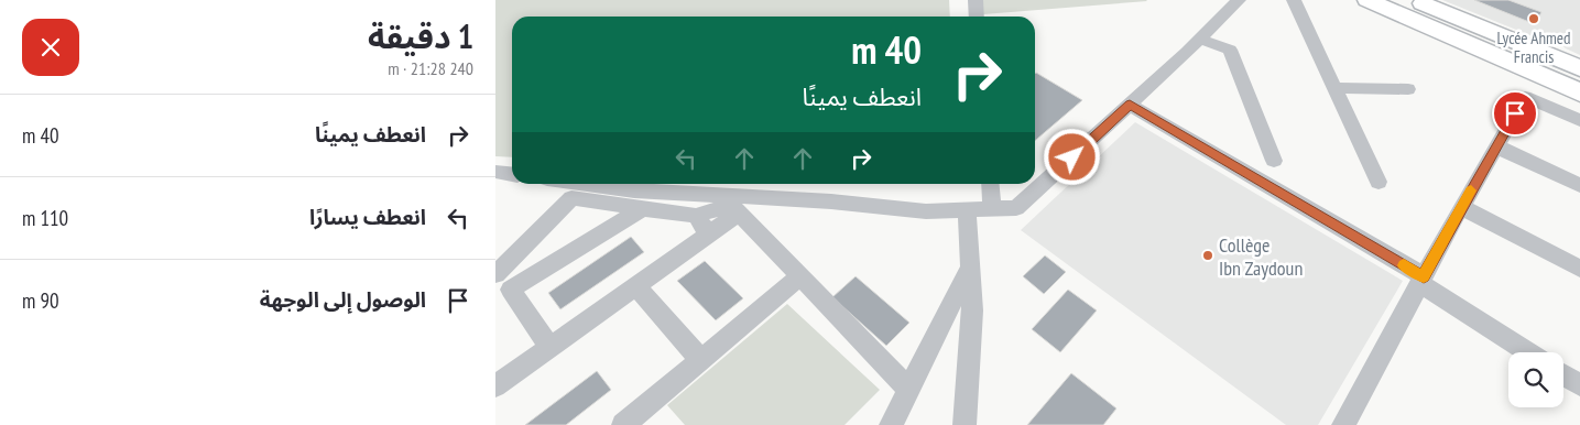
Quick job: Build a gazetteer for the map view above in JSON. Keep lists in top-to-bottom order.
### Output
{
  "places": ["Lycée Ahmed Francis", "Collège Ibn Zaydoun"],
  "page": {
    "heading": ["1 دقيقة", "240 m · 21:28"],
    "turn": ["40 m", "انعطف يمينًا"],
    "list": [
      {
        "name": "انعطف يمينًا",
        "value": "40 m"
      },
      {
        "name": "انعطف يسارًا",
        "value": "110 m"
      },
      {
        "name": "الوصول إلى الوجهة",
        "value": "90 m"
      }
    ]
  }
}
